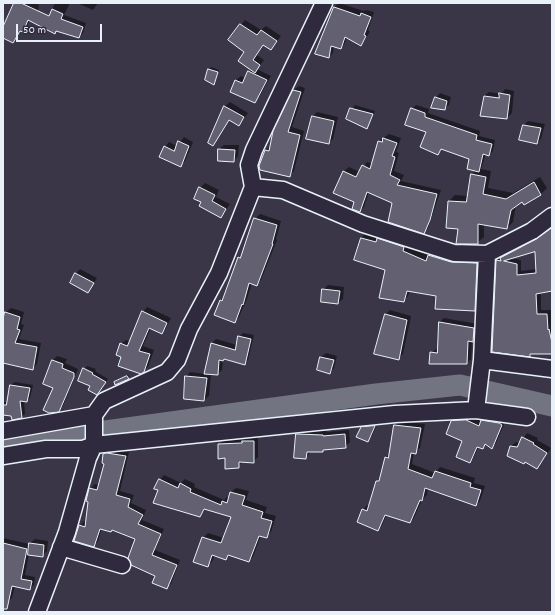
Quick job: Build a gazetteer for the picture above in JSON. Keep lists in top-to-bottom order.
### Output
{
  "scale_bar": "50 m"
}
